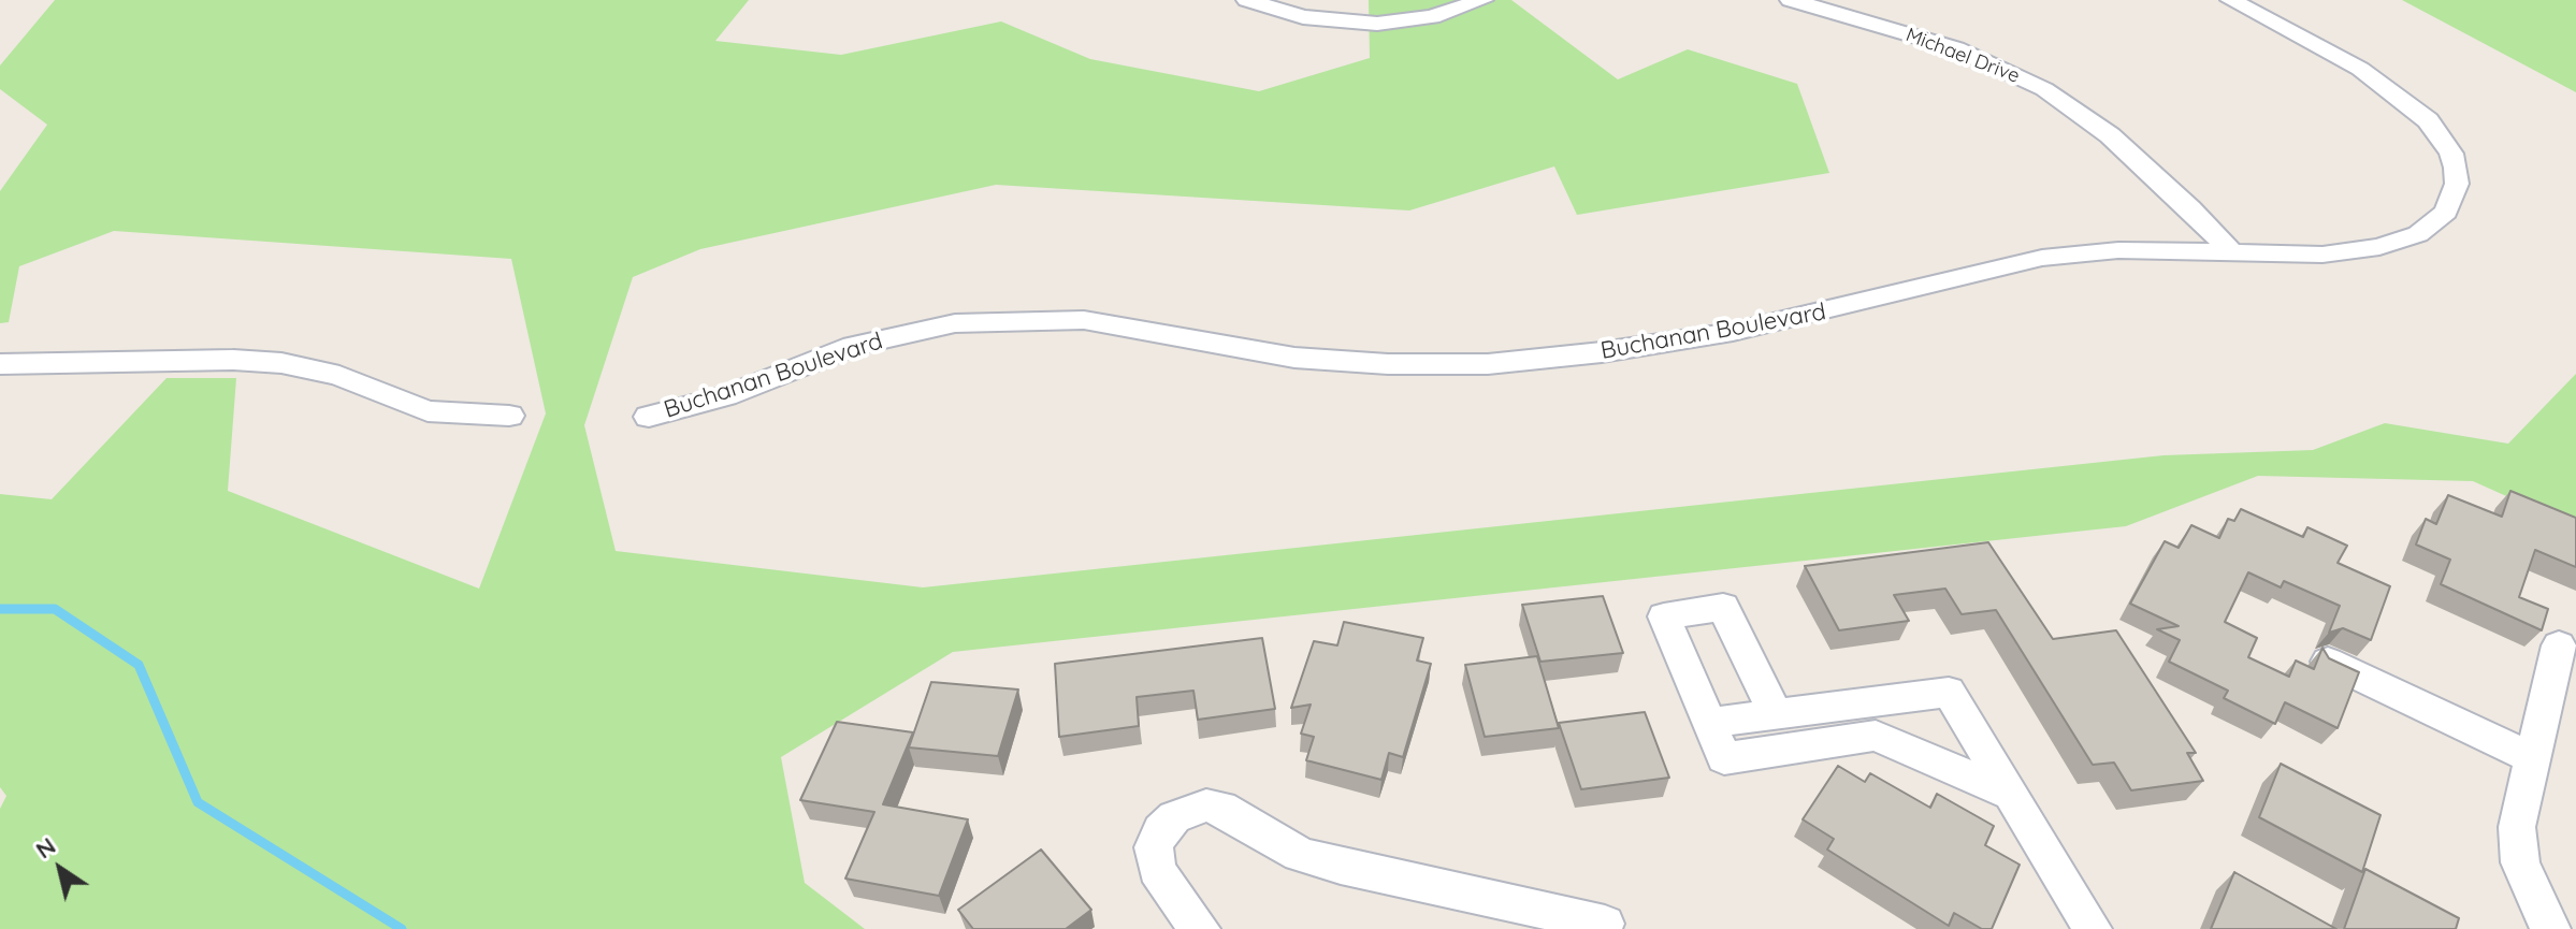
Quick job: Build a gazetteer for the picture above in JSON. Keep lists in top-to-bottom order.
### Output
{
  "streets": {
    "street": ["Michael Drive", "Buchanan Boulevard"]
  },
  "crossings": [
    ["Michael Drive", "Buchanan Boulevard"]
  ],
  "north": "top left"
}
